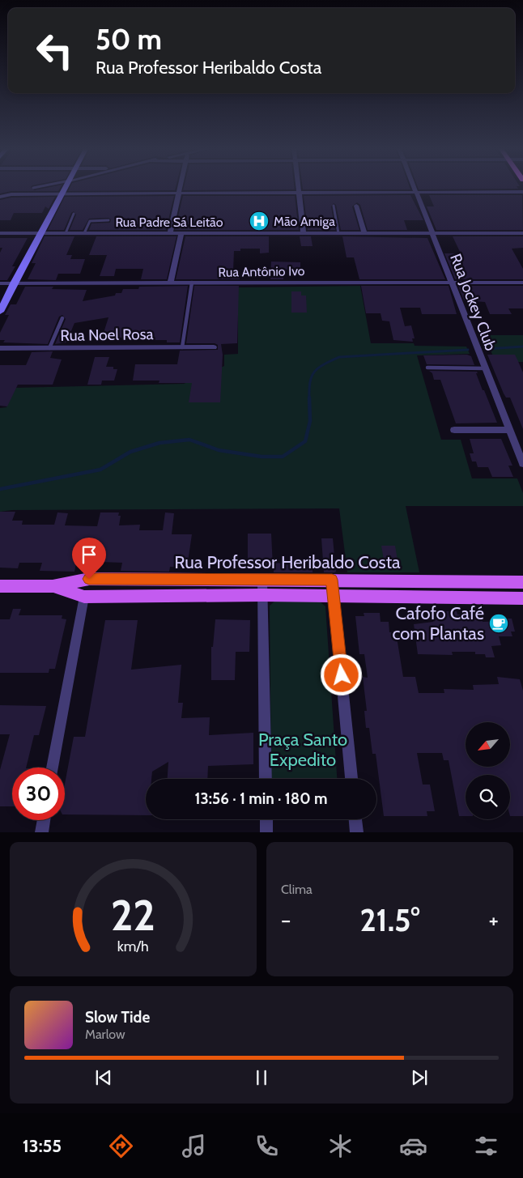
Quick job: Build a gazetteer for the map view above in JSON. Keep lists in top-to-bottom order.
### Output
{
  "streets": {
    "main road": ["Rua Professor Heribaldo Costa"],
    "street": [
      "Rua Padre Sá Leitão",
      "Rua Antônio Ivo",
      "Rua Jockey Club",
      "Rua Noel Rosa"
    ]
  },
  "crossings": [
    ["Rua Padre Sá Leitão", "Rua Jockey Club"],
    ["Rua Antônio Ivo", "Rua Jockey Club"]
  ],
  "parks": ["Praça Santo Expedito"],
  "places": {
    "hospital": ["Mão Amiga"],
    "cafe": ["Cafofo Café com Plantas"]
  },
  "north": "bottom left",
  "page": {
    "turn": ["50 m", "Rua Professor Heribaldo Costa"],
    "limit": "30",
    "trip": "13:56 · 1 min · 180 m",
    "tile": "Clima",
    "heat": ["−", "21.5°", "+"],
    "song": ["Slow Tide", "Marlow"],
    "tabs": "13:55",
    "gauge": ["22", "km/h"]
  }
}
